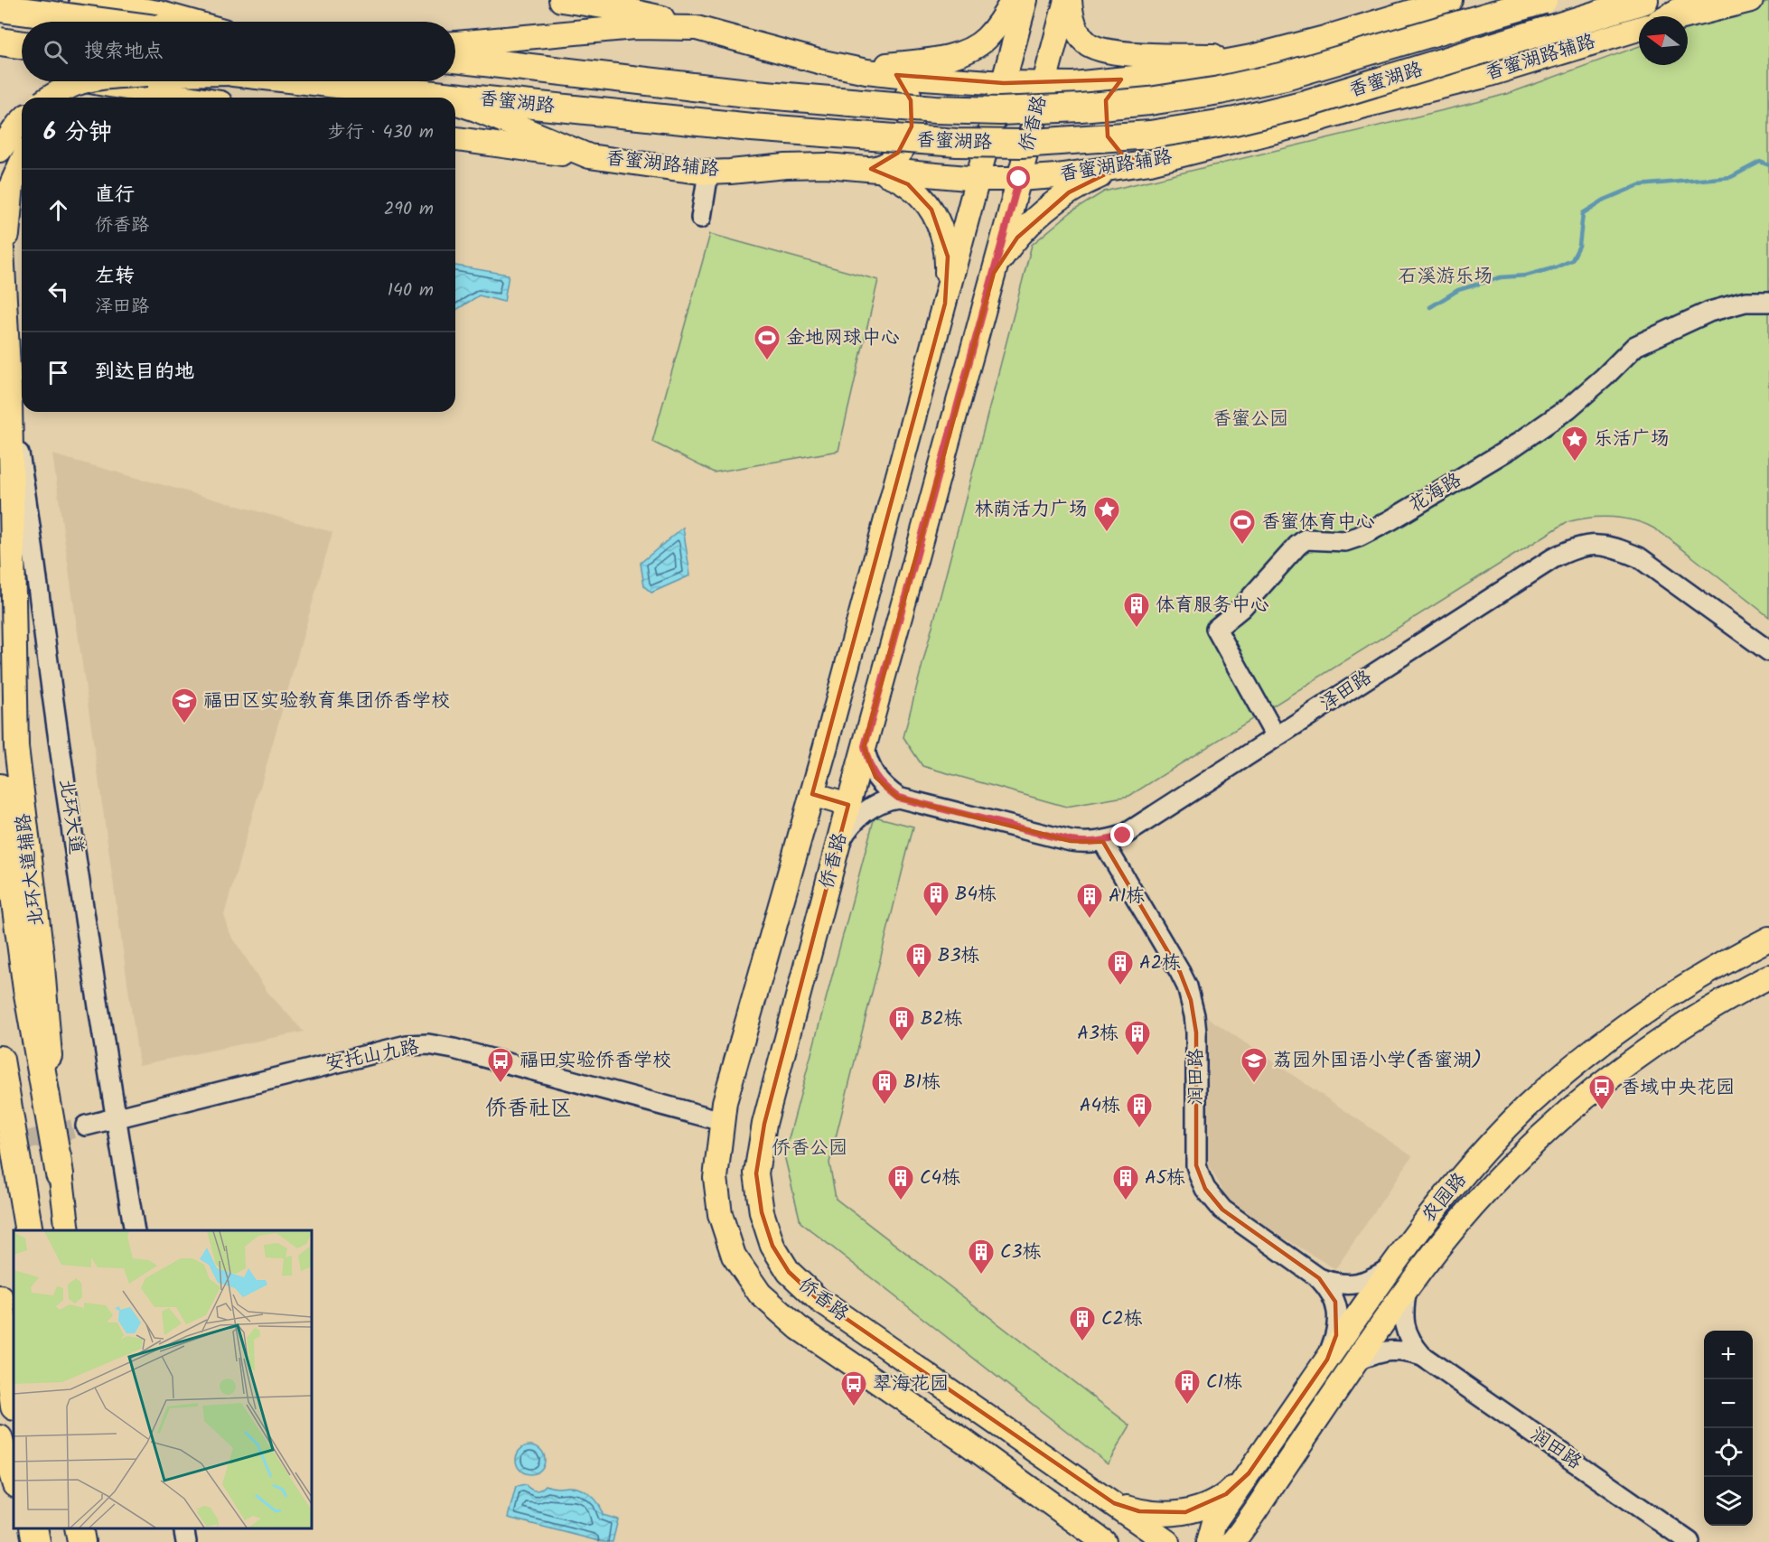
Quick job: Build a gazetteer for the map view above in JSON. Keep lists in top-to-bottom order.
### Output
{
  "streets": {
    "highway": ["香蜜湖路"],
    "main road": [
      "香蜜湖路辅路",
      "侨香路",
      "北环大道辅路",
      "农园路"
    ],
    "street": [
      "花海路",
      "泽田路",
      "北环大道",
      "安托山九路",
      "润田路"
    ]
  },
  "crossings": [
    ["香蜜湖路辅路", "香蜜湖路"],
    ["香蜜湖路辅路", "侨香路"],
    ["侨香路", "泽田路"],
    ["侨香路", "安托山九路"],
    ["花海路", "泽田路"],
    ["泽田路", "润田路"],
    ["北环大道", "北环大道辅路"],
    ["北环大道", "安托山九路"],
    ["润田路", "农园路"]
  ],
  "districts": ["侨香社区"],
  "parks": ["石溪游乐场", "香蜜公园", "侨香公园"],
  "places": {
    "sports": ["金地网球中心", "香蜜体育中心"],
    "place": ["乐活广场", "林荫活力广场"],
    "building": [
      "体育服务中心",
      "B4栋",
      "A1栋",
      "B3栋",
      "A2栋",
      "B2栋",
      "A3栋",
      "B1栋",
      "A4栋",
      "C4栋",
      "A5栋",
      "C3栋",
      "C2栋",
      "C1栋"
    ],
    "school or university": ["福田区实验教育集团侨香学校", "荔园外国语小学(香蜜湖)"],
    "bus stop": ["福田实验侨香学校", "香域中央花园", "翠海花园"]
  },
  "north": "left",
  "page": {
    "search": "搜索地点",
    "heading": ["6 分钟", "步行 · 430 m"],
    "list": [
      ["直行", "侨香路", "290 m"],
      ["左转", "泽田路", "140 m"],
      "到达目的地"
    ],
    "map_buttons": ["+", "−"]
  }
}
